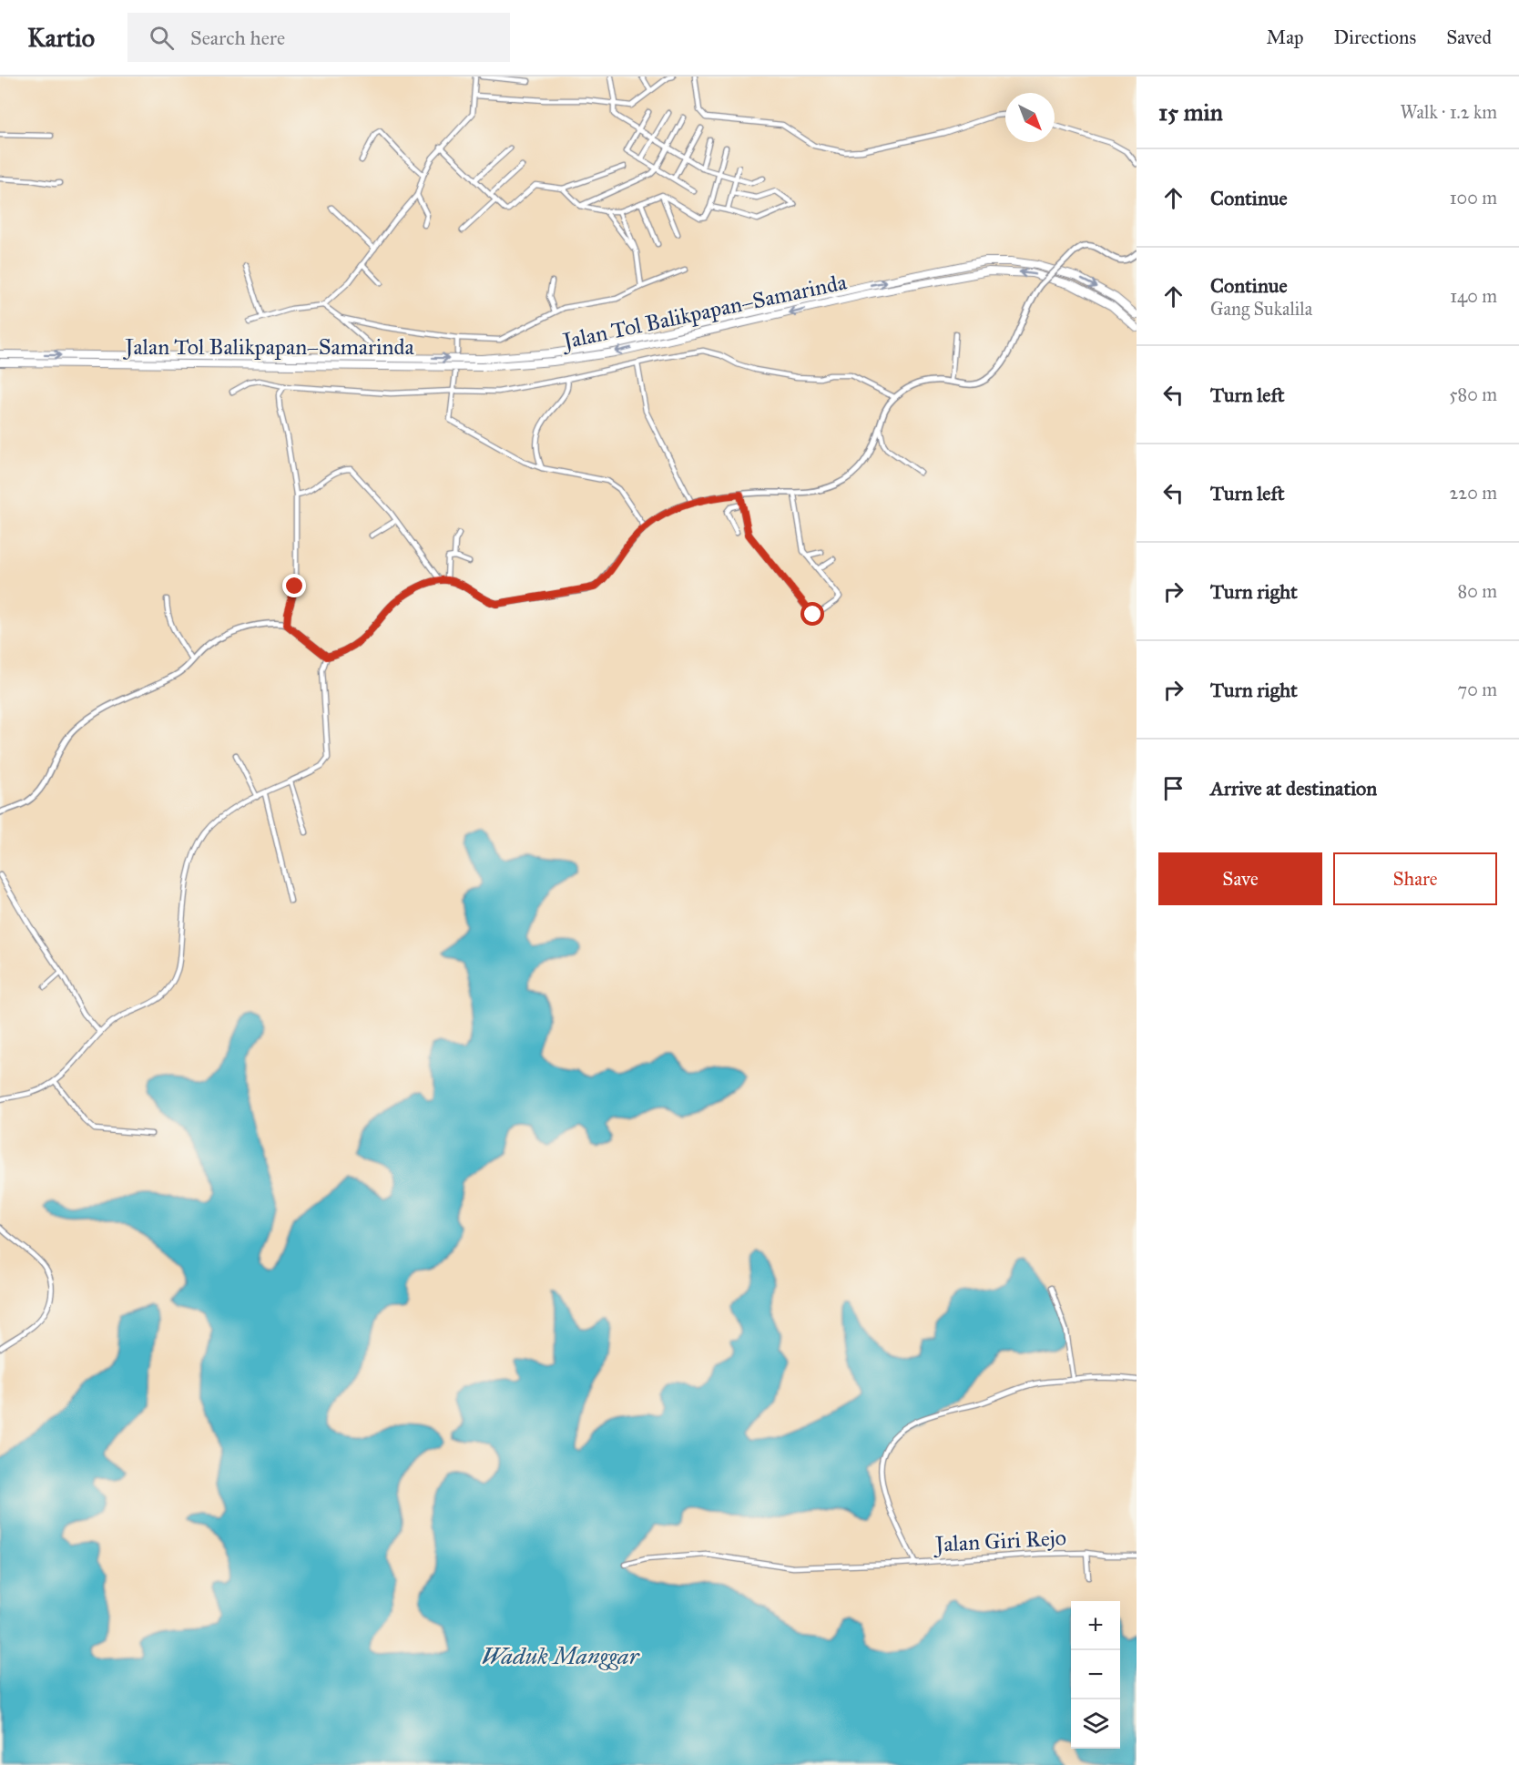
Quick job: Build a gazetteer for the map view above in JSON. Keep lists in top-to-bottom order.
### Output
{
  "streets": {
    "highway": ["Jalan Tol Balikpapan–Samarinda"],
    "street": ["Jalan Giri Rejo"]
  },
  "water": ["Waduk Manggar"],
  "north": "bottom right",
  "page": {
    "header": "Kartio",
    "search": "Search here",
    "nav": ["Map", "Directions", "Saved"],
    "heading": ["15 min", "Walk · 1.2 km"],
    "list": [
      ["Continue", "100 m"],
      ["Continue", "Gang Sukalila", "140 m"],
      ["Turn left", "580 m"],
      ["Turn left", "220 m"],
      ["Turn right", "80 m"],
      ["Turn right", "70 m"],
      "Arrive at destination"
    ],
    "buttons": ["Save", "Share"],
    "map_buttons": ["+", "−"]
  }
}
